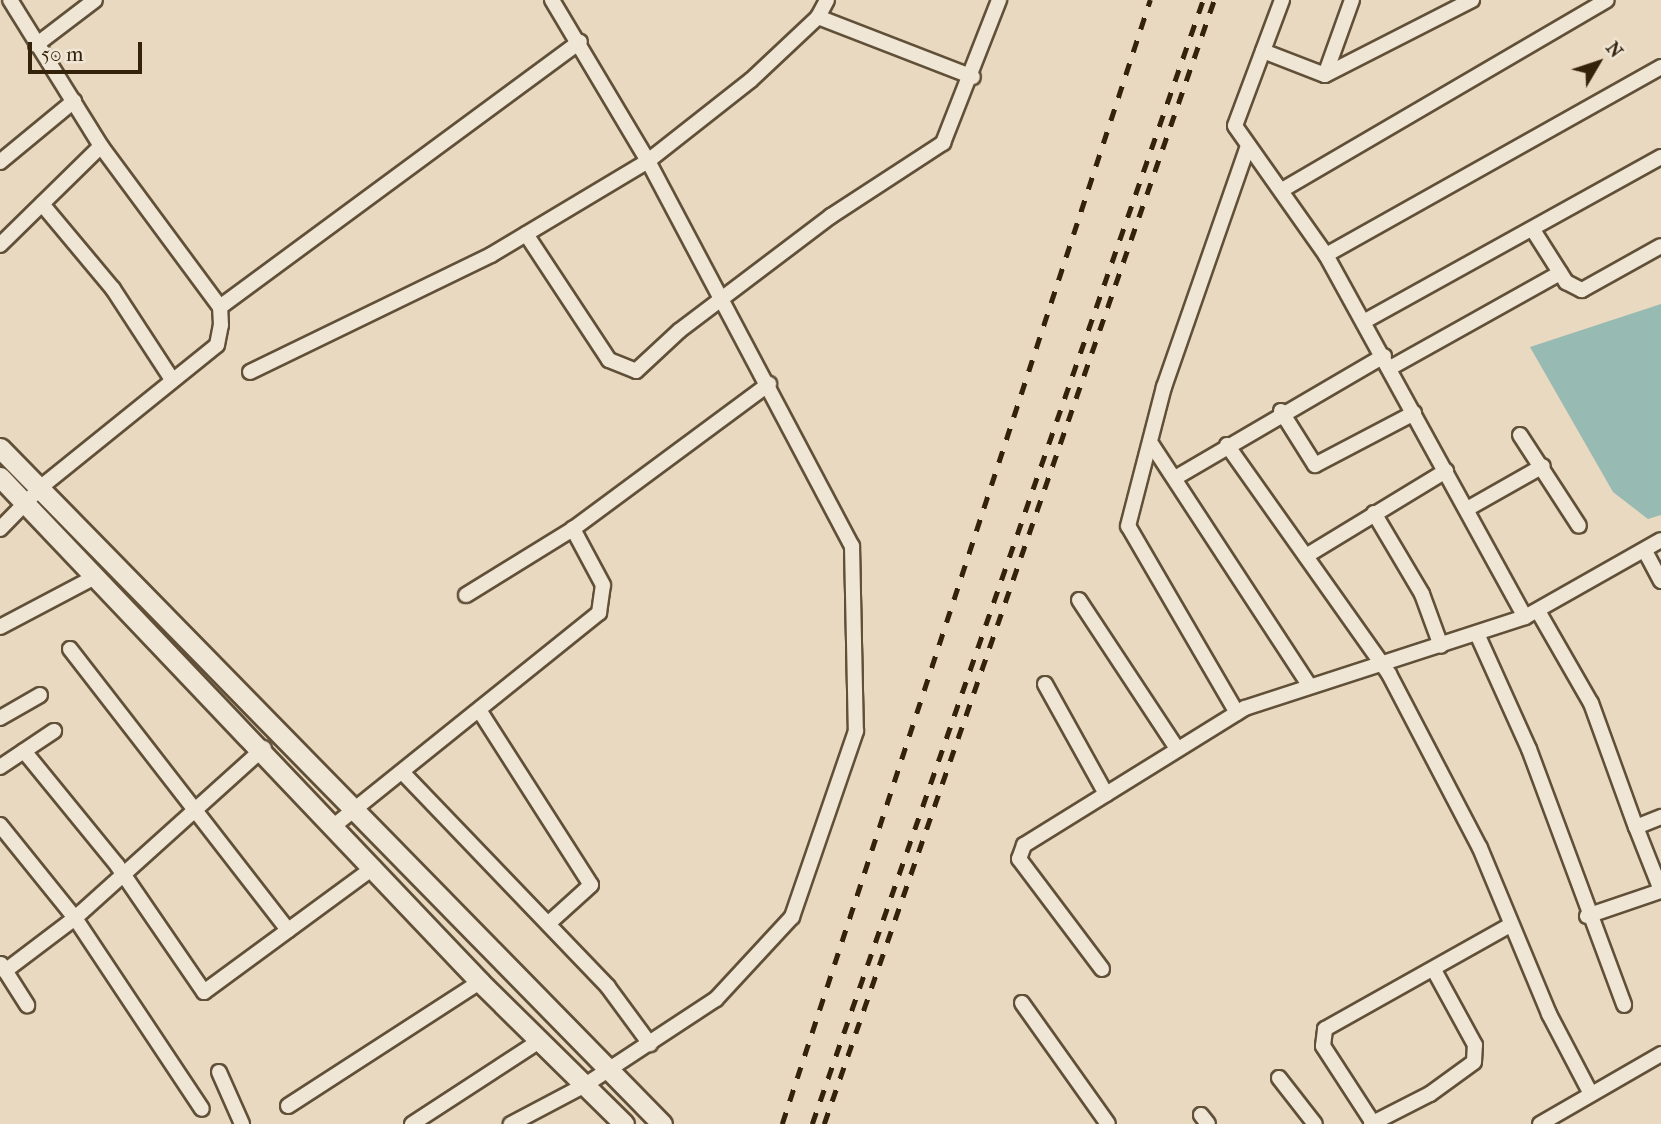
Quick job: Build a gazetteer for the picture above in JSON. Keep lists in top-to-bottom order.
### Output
{
  "scale_bar": "50 m",
  "north": "top right"
}
